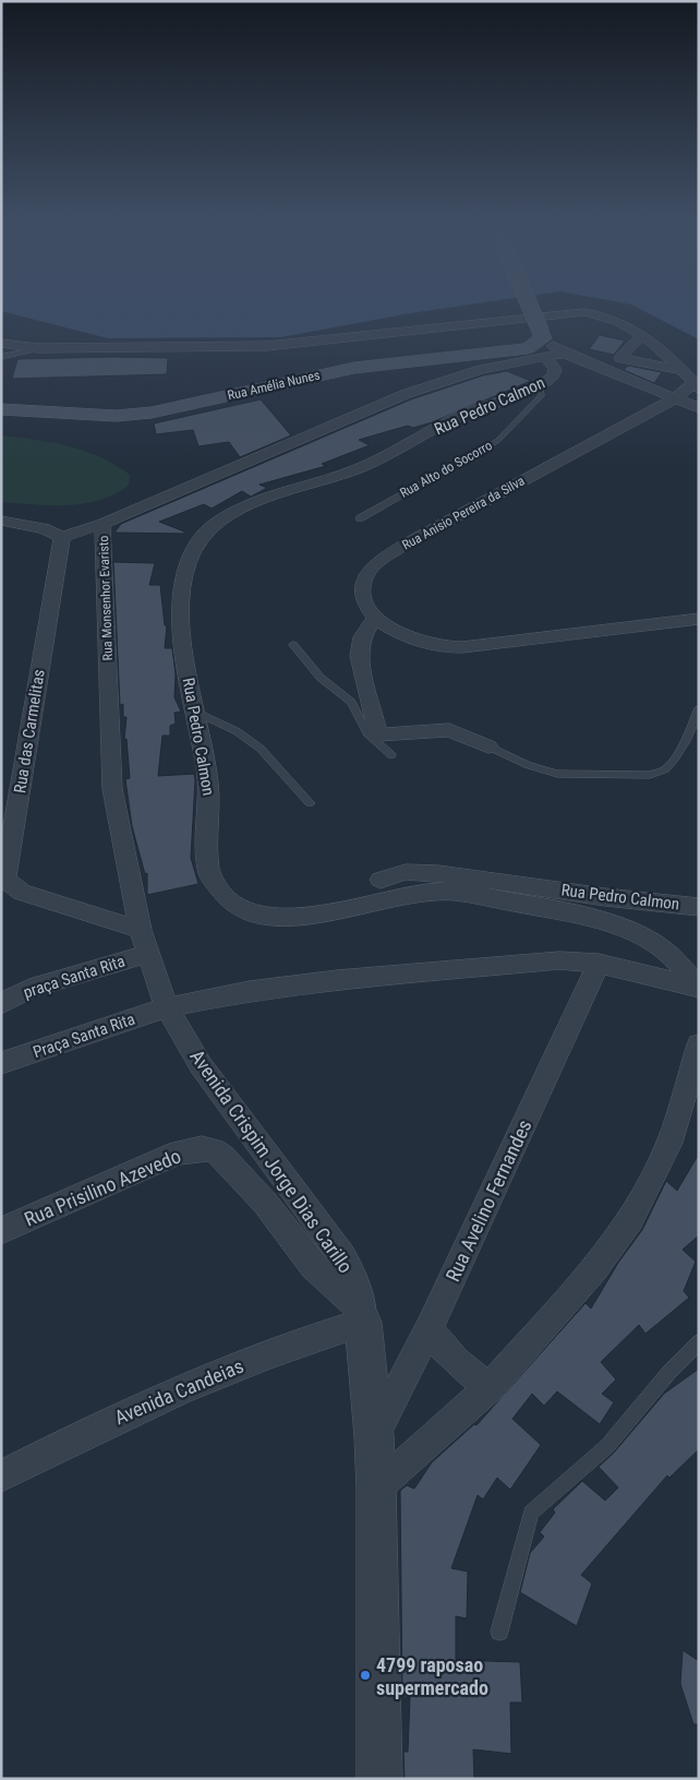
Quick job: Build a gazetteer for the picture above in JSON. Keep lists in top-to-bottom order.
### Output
{
  "streets": {
    "main road": ["Rua Amélia Nunes"],
    "street": [
      "Rua Pedro Calmon",
      "Rua Anisio Pereira da Silva",
      "Rua Monsenhor Evaristo",
      "Rua das Carmelitas",
      "praça Santa Rita",
      "Praça Santa Rita",
      "Avenida Crispim Jorge Dias Carillo",
      "Rua Prisilino Azevedo",
      "Rua Avelino Fernandes",
      "Avenida Candeias"
    ],
    "lane": ["Rua Alto do Socorro"]
  },
  "crossings": [
    ["Rua Pedro Calmon", "Rua Alto do Socorro"],
    ["Rua Pedro Calmon", "Rua Monsenhor Evaristo"],
    ["Rua Monsenhor Evaristo", "Rua das Carmelitas"],
    ["Rua Monsenhor Evaristo", "praça Santa Rita"],
    ["Rua Monsenhor Evaristo", "Praça Santa Rita"],
    ["Rua Monsenhor Evaristo", "Avenida Crispim Jorge Dias Carillo"],
    ["Praça Santa Rita", "Avenida Crispim Jorge Dias Carillo"],
    ["Avenida Crispim Jorge Dias Carillo", "Rua Prisilino Azevedo"],
    ["Avenida Crispim Jorge Dias Carillo", "Rua Avelino Fernandes"],
    ["Avenida Crispim Jorge Dias Carillo", "Avenida Candeias"],
    ["Rua Prisilino Azevedo", "Avenida Candeias"]
  ],
  "places": ["4799 raposao supermercado"]
}
